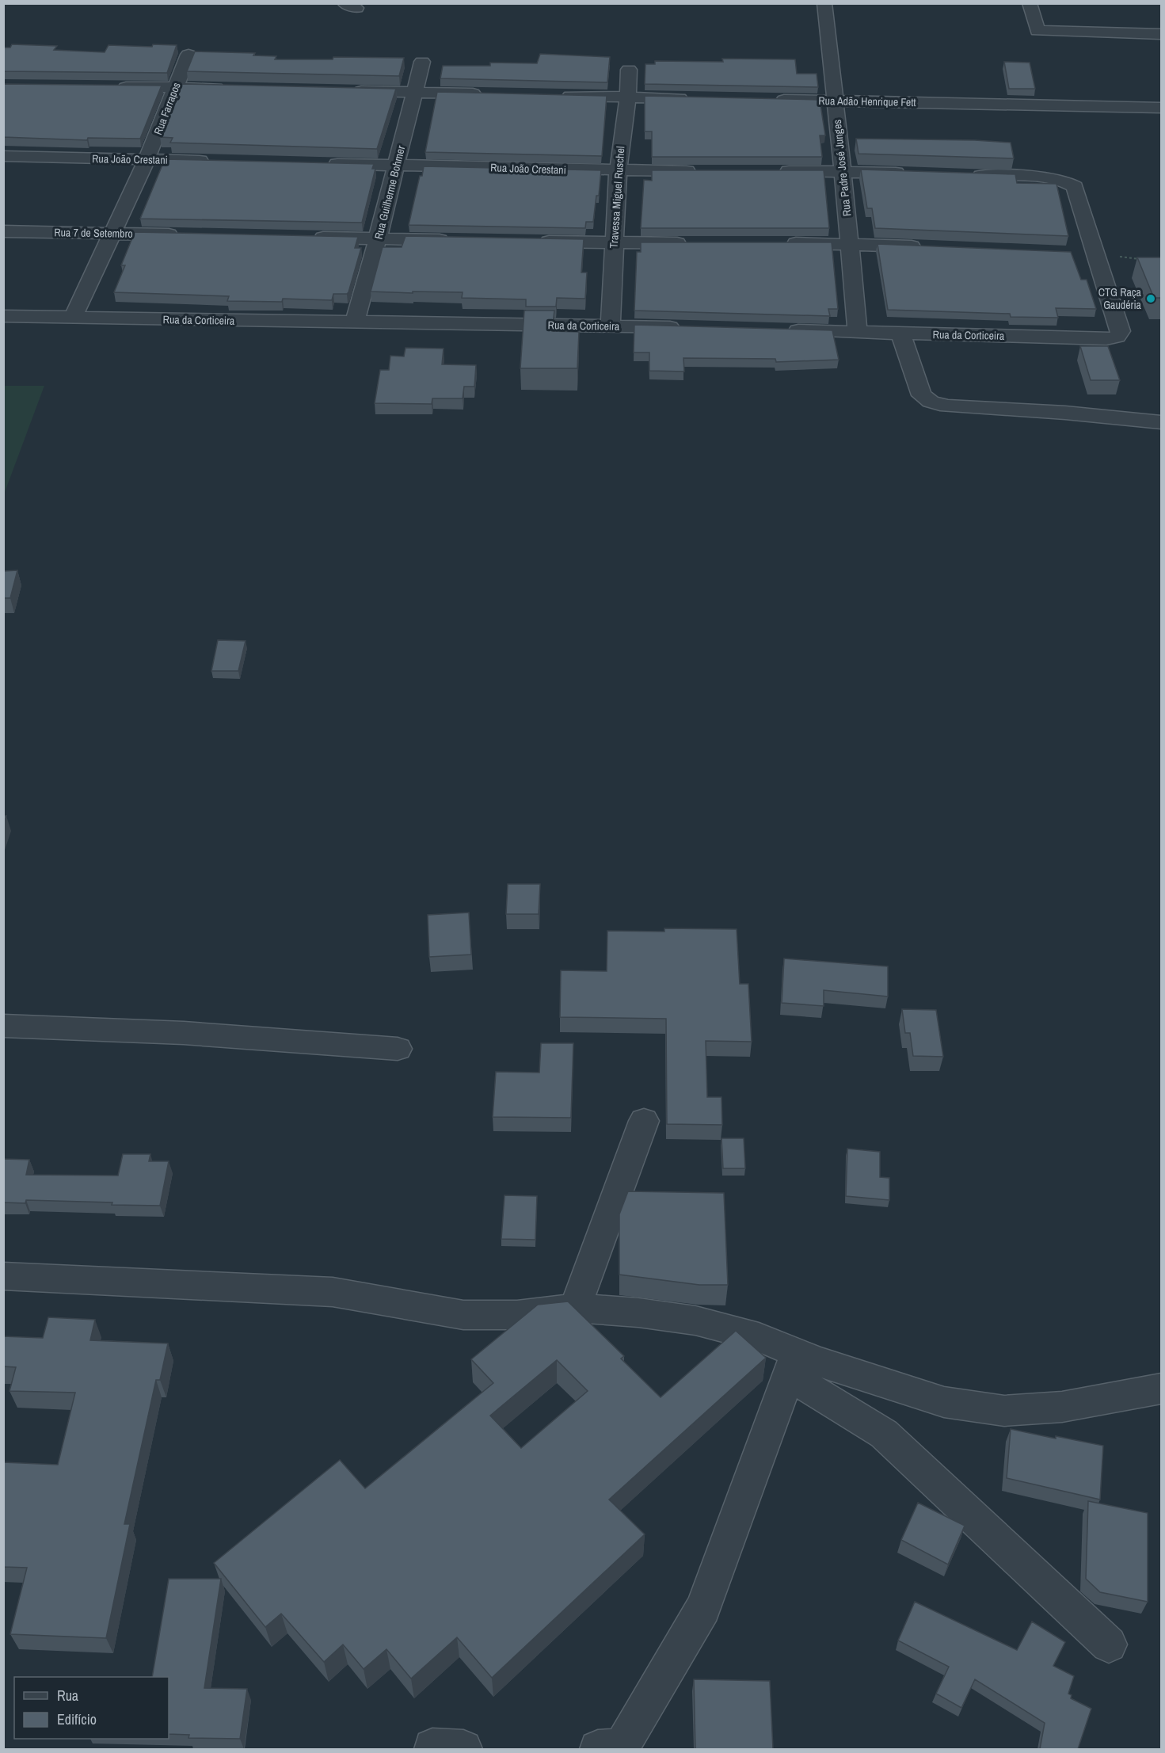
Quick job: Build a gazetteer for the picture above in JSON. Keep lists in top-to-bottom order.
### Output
{
  "streets": {
    "street": [
      "Rua Adão Henrique Fett",
      "Rua Farrapos",
      "Rua João Crestani",
      "Rua Padre José Junges",
      "Rua Guilherme Bohmer",
      "Travessa Miguel Ruschel",
      "Rua 7 de Setembro",
      "Rua da Corticeira"
    ]
  },
  "crossings": [
    ["Rua Adão Henrique Fett", "Rua Padre José Junges"],
    ["Rua Farrapos", "Rua João Crestani"],
    ["Rua Farrapos", "Rua 7 de Setembro"],
    ["Rua Farrapos", "Rua da Corticeira"],
    ["Rua João Crestani", "Rua Guilherme Bohmer"],
    ["Rua João Crestani", "Travessa Miguel Ruschel"],
    ["Rua Padre José Junges", "Rua da Corticeira"],
    ["Rua Guilherme Bohmer", "Rua da Corticeira"],
    ["Travessa Miguel Ruschel", "Rua da Corticeira"]
  ],
  "places": ["CTG Raça Gaudéria"],
  "legend": ["Rua", "Edifício"]
}
